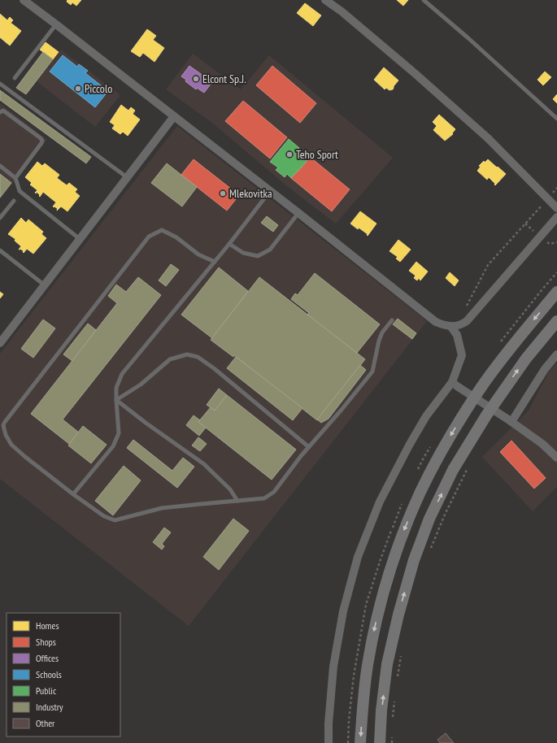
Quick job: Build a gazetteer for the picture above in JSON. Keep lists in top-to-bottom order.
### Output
{
  "places": [
    "Elcont Sp.J.",
    "Piccolo",
    "Teho Sport",
    "Mlekovitka"
  ],
  "legend": [
    "Homes",
    "Shops",
    "Offices",
    "Schools",
    "Public",
    "Industry",
    "Other"
  ]
}
